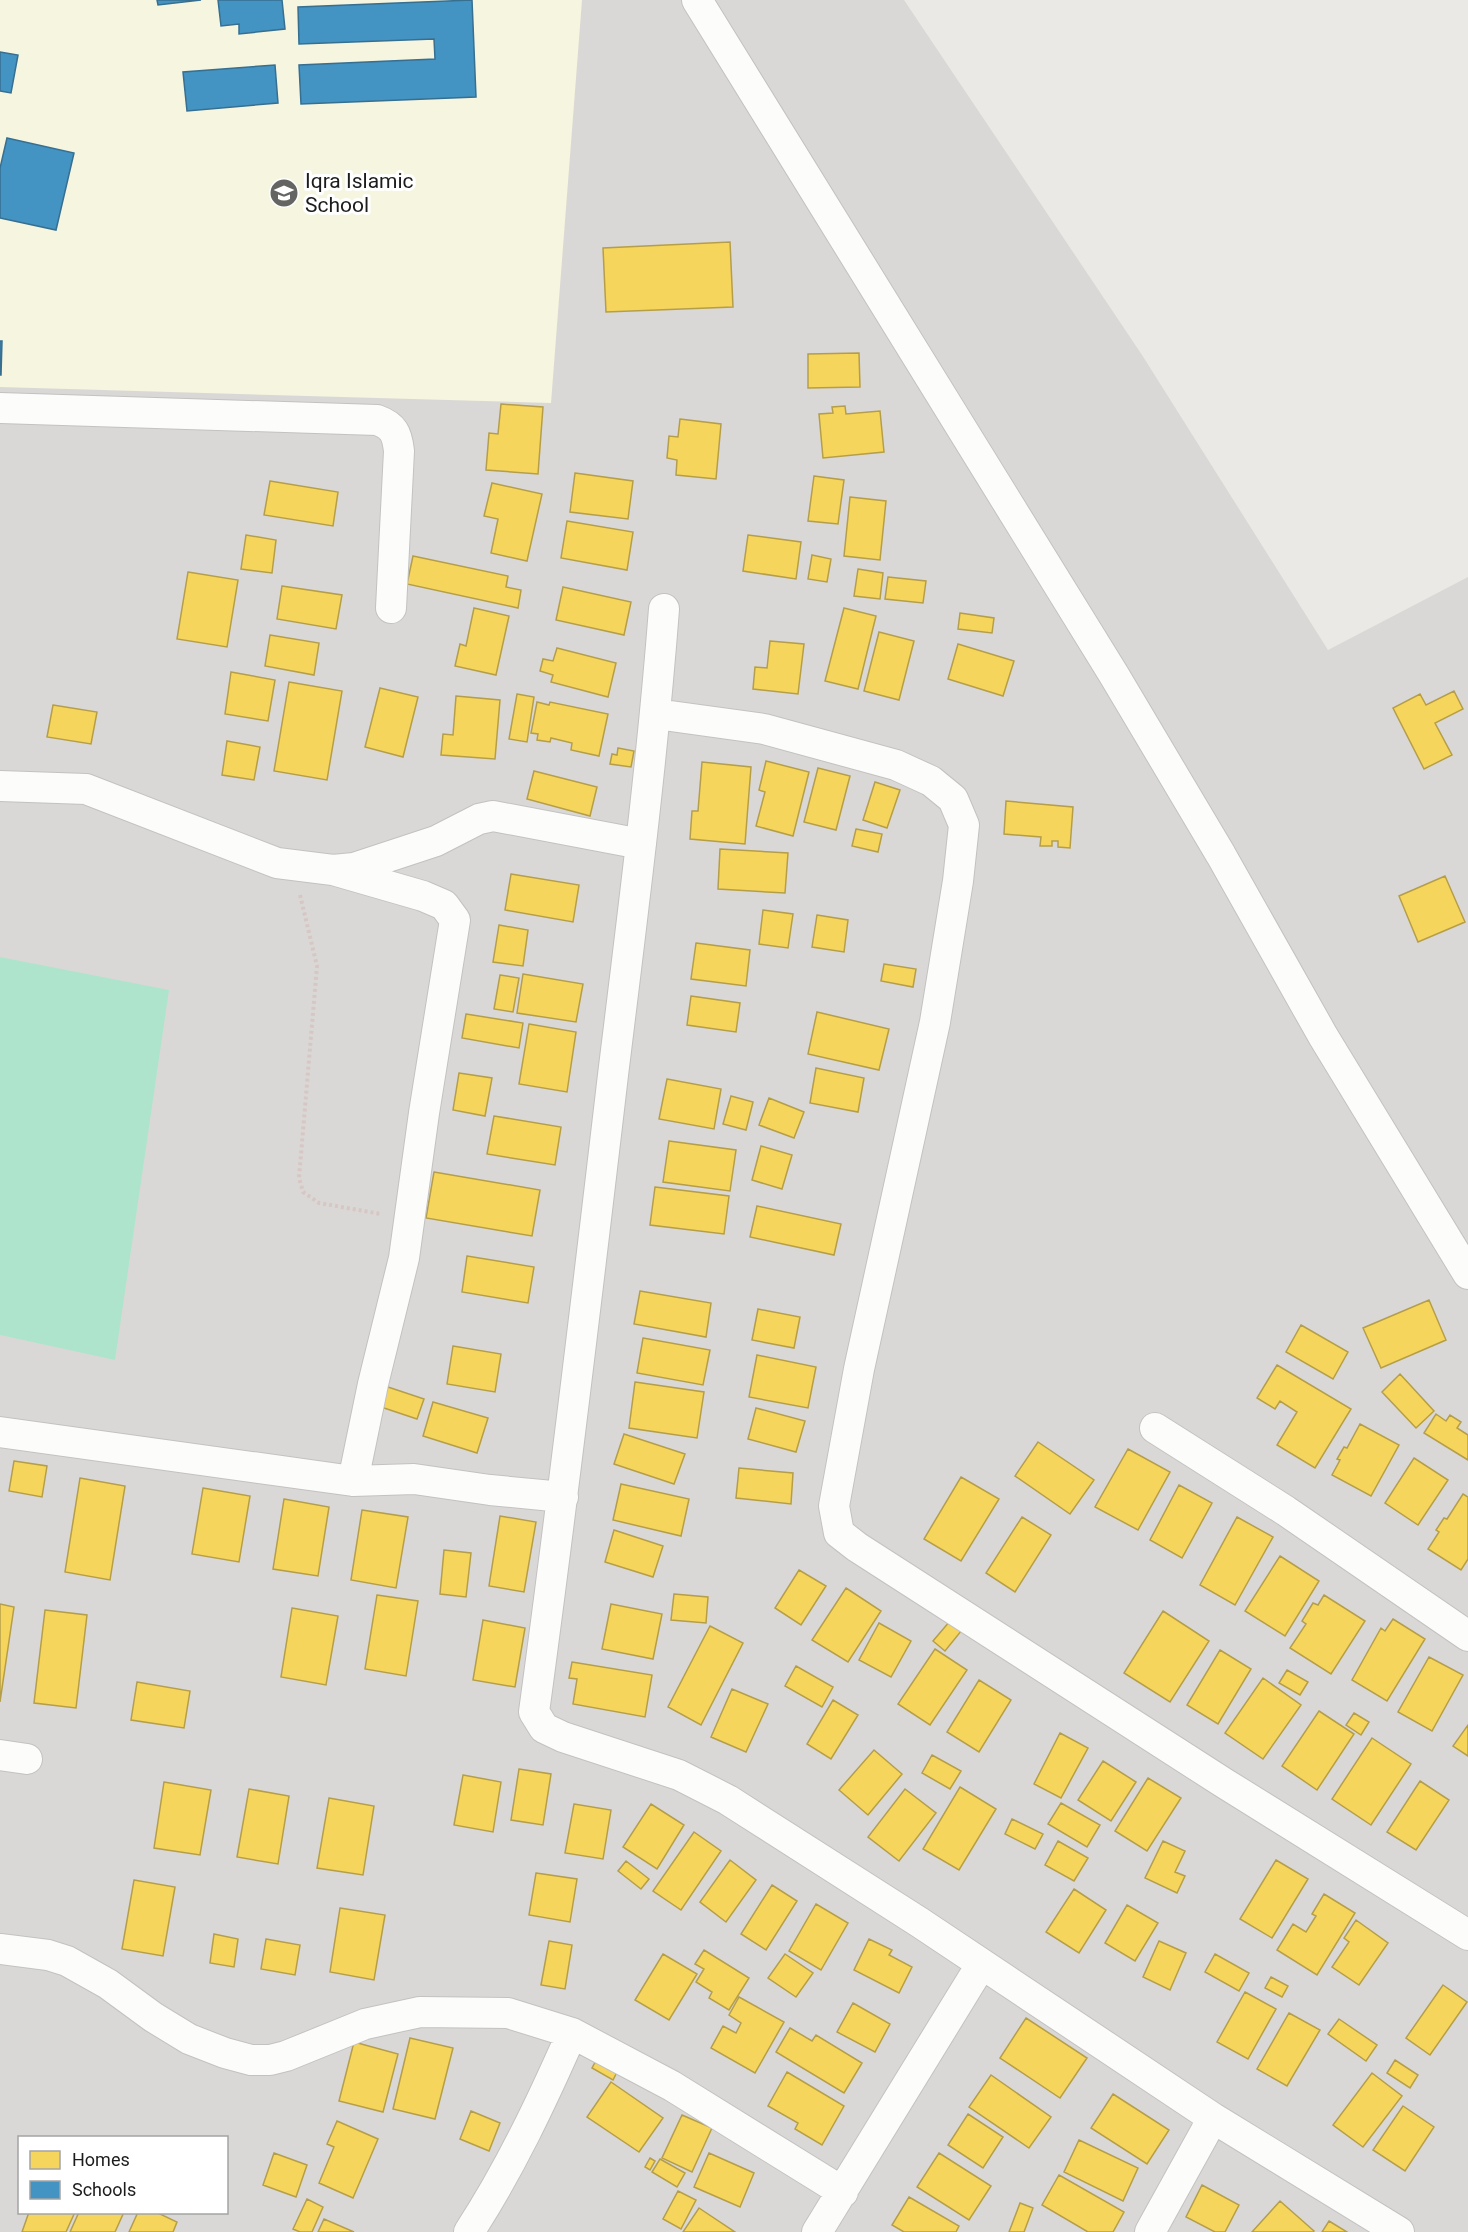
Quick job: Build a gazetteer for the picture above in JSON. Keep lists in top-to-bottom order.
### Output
{
  "places": {
    "school or university": ["Iqra Islamic School"]
  },
  "legend": ["Homes", "Schools"]
}
